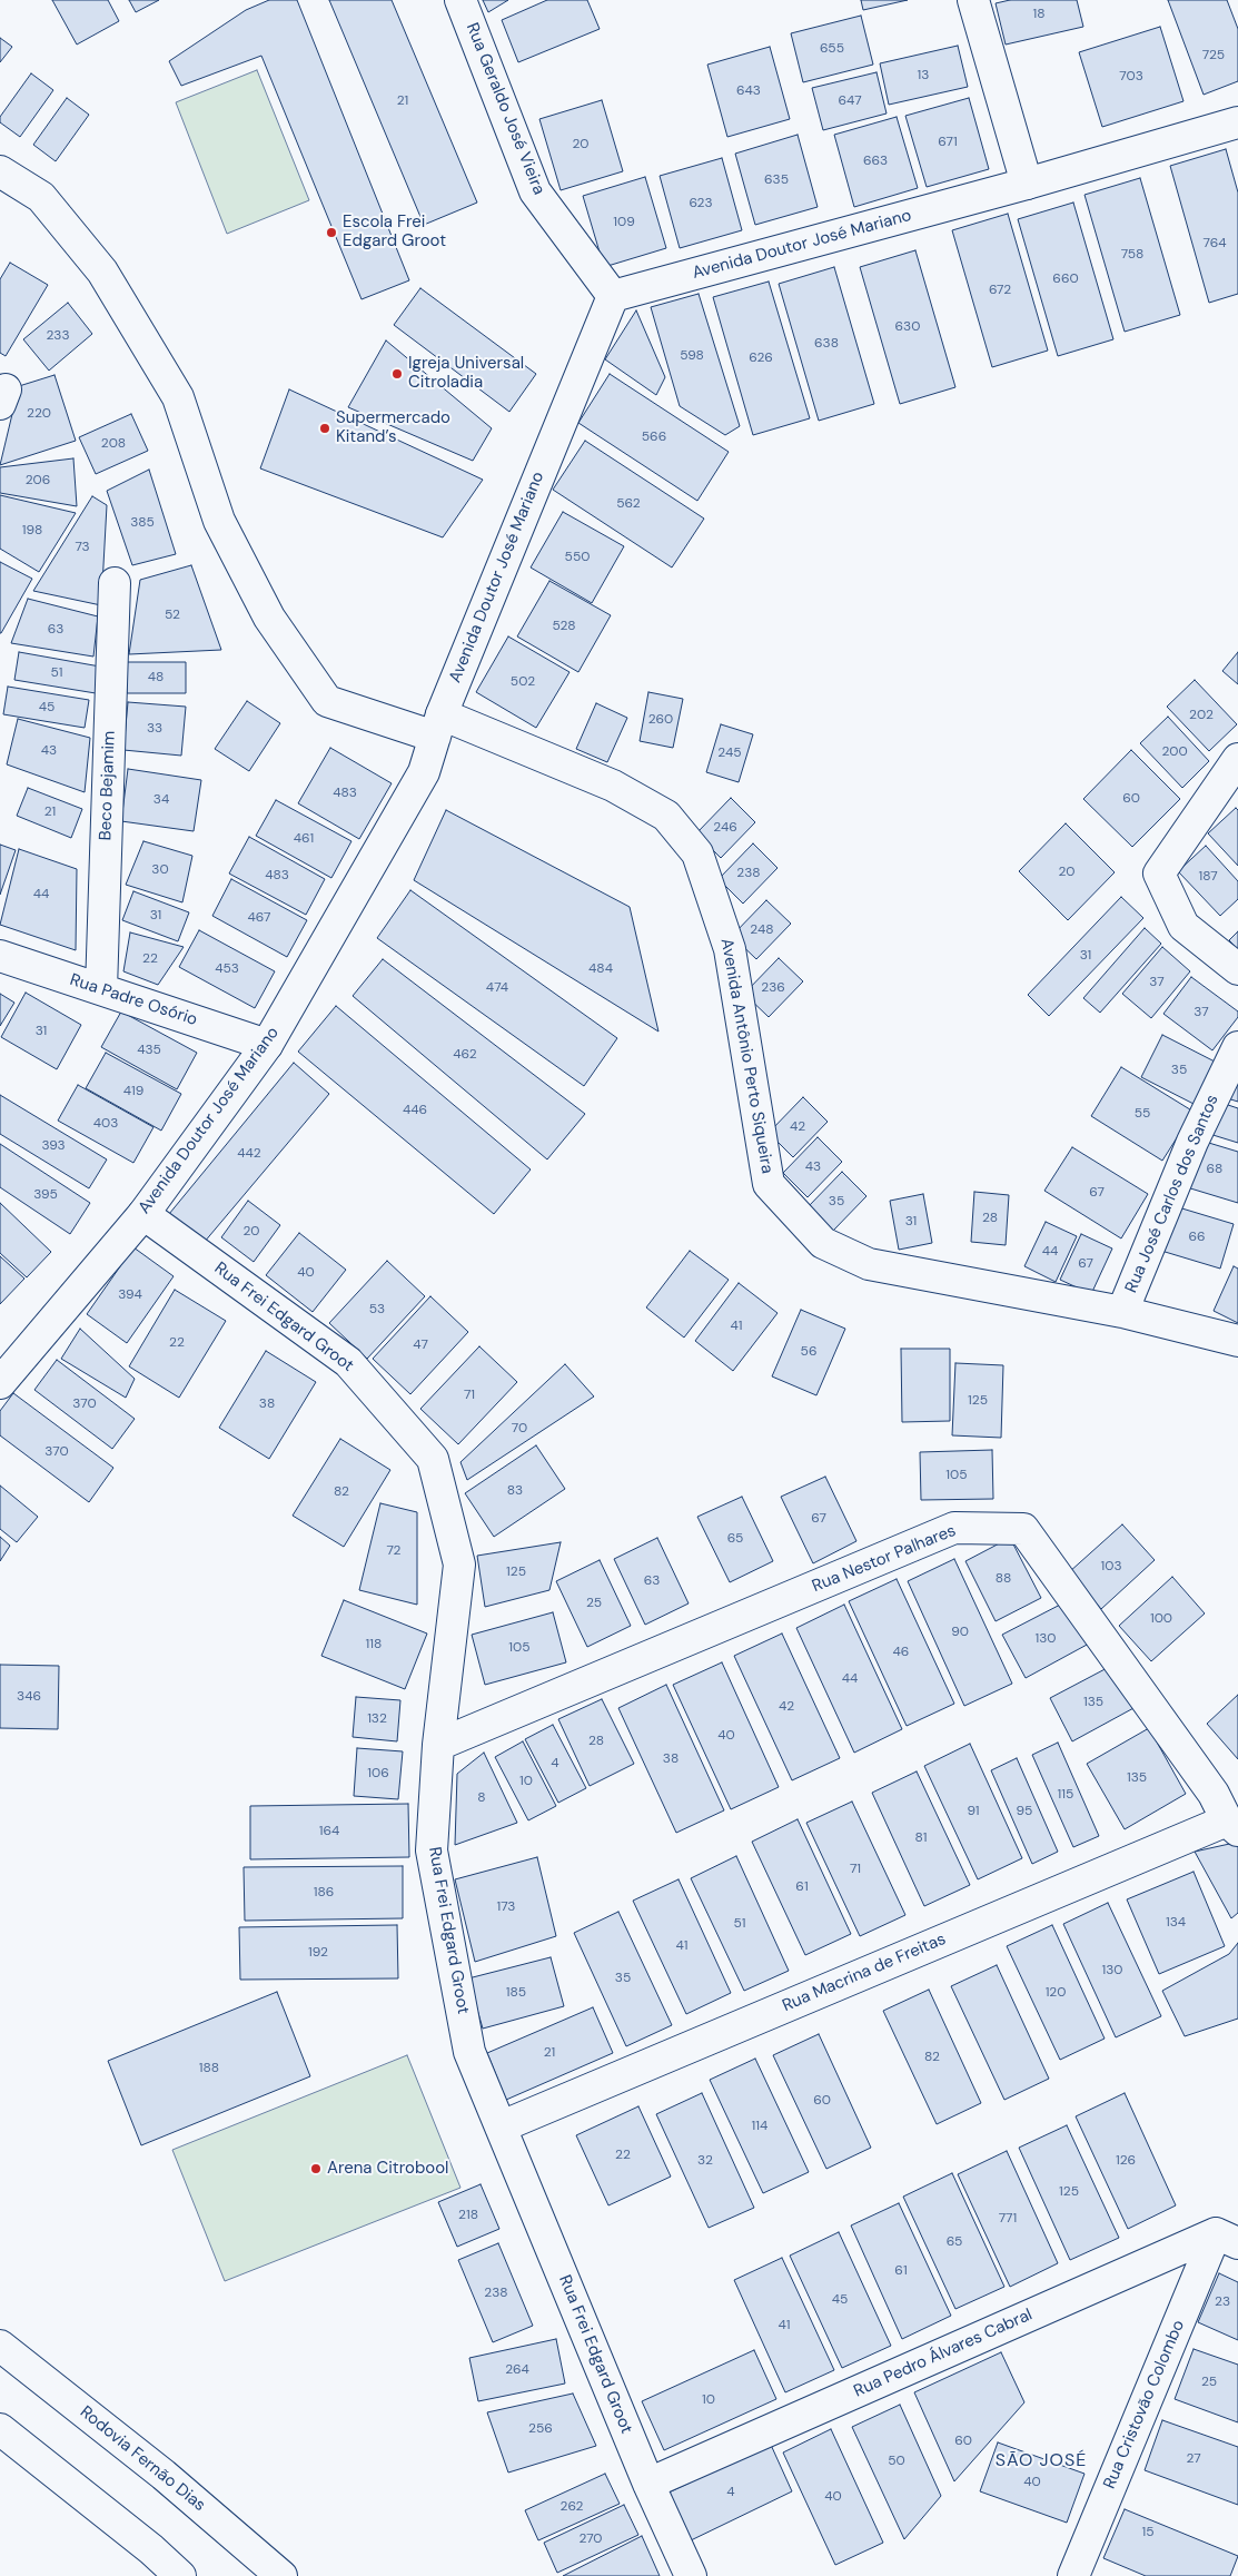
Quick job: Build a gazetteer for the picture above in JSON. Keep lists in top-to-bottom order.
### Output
{
  "streets": {
    "main road": [
      "Rua Geraldo José Vieira",
      "Avenida Doutor José Mariano",
      "Beco Bejamim",
      "Rua Padre Osório",
      "Avenida Antônio Perto Siqueira",
      "Rua José Carlos dos Santos",
      "Rua Frei Edgard Groot",
      "Rua Nestor Palhares",
      "Rua Macrina de Freitas",
      "Rua Pedro Álvares Cabral",
      "Rua Cristovão Colombo",
      "Rodovia Fernão Dias"
    ]
  },
  "crossings": [
    ["Rua Geraldo José Vieira", "Avenida Doutor José Mariano"],
    ["Avenida Doutor José Mariano", "Rua Padre Osório"],
    ["Avenida Doutor José Mariano", "Avenida Antônio Perto Siqueira"],
    ["Avenida Doutor José Mariano", "Rua Frei Edgard Groot"],
    ["Beco Bejamim", "Rua Padre Osório"],
    ["Avenida Antônio Perto Siqueira", "Rua José Carlos dos Santos"],
    ["Rua Frei Edgard Groot", "Rua Nestor Palhares"],
    ["Rua Frei Edgard Groot", "Rua Macrina de Freitas"],
    ["Rua Frei Edgard Groot", "Rua Pedro Álvares Cabral"],
    ["Rua Nestor Palhares", "Rua Macrina de Freitas"],
    ["Rua Pedro Álvares Cabral", "Rua Cristovão Colombo"]
  ],
  "districts": ["SÃO JOSÉ"],
  "places": [
    "Escola Frei Edgard Groot",
    "Igreja Universal Citroladia",
    "Supermercado Kitand’s",
    "Arena Citrobool"
  ],
  "house_numbers": [
    "18",
    "655",
    "725",
    "13",
    "703",
    "643",
    "21",
    "647",
    "671",
    "20",
    "663",
    "635",
    "623",
    "109",
    "764",
    "758",
    "660",
    "672",
    "630",
    "233",
    "638",
    "598",
    "626",
    "220",
    "566",
    "208",
    "206",
    "562",
    "385",
    "198",
    "73",
    "550",
    "52",
    "528",
    "63",
    "51",
    "48",
    "502",
    "45",
    "202",
    "260",
    "33",
    "43",
    "200",
    "245",
    "483",
    "60",
    "34",
    "21",
    "246",
    "461",
    "30",
    "20",
    "238",
    "483",
    "187",
    "44",
    "31",
    "467",
    "248",
    "31",
    "22",
    "453",
    "484",
    "37",
    "474",
    "236",
    "37",
    "31",
    "435",
    "462",
    "35",
    "419",
    "446",
    "55",
    "403",
    "42",
    "393",
    "442",
    "43",
    "68",
    "67",
    "395",
    "35",
    "28",
    "31",
    "20",
    "66",
    "44",
    "67",
    "40",
    "394",
    "53",
    "41",
    "22",
    "47",
    "56",
    "71",
    "125",
    "370",
    "38",
    "70",
    "370",
    "105",
    "83",
    "82",
    "67",
    "65",
    "72",
    "103",
    "125",
    "88",
    "63",
    "25",
    "100",
    "90",
    "130",
    "118",
    "105",
    "46",
    "44",
    "346",
    "135",
    "42",
    "132",
    "40",
    "28",
    "38",
    "4",
    "106",
    "135",
    "10",
    "115",
    "8",
    "91",
    "95",
    "164",
    "81",
    "71",
    "61",
    "186",
    "173",
    "134",
    "51",
    "41",
    "192",
    "130",
    "35",
    "185",
    "120",
    "21",
    "82",
    "188",
    "60",
    "114",
    "22",
    "32",
    "126",
    "125",
    "218",
    "771",
    "65",
    "61",
    "238",
    "45",
    "23",
    "41",
    "264",
    "25",
    "10",
    "256",
    "60",
    "27",
    "50",
    "40",
    "4",
    "40",
    "262",
    "15",
    "270"
  ]
}
